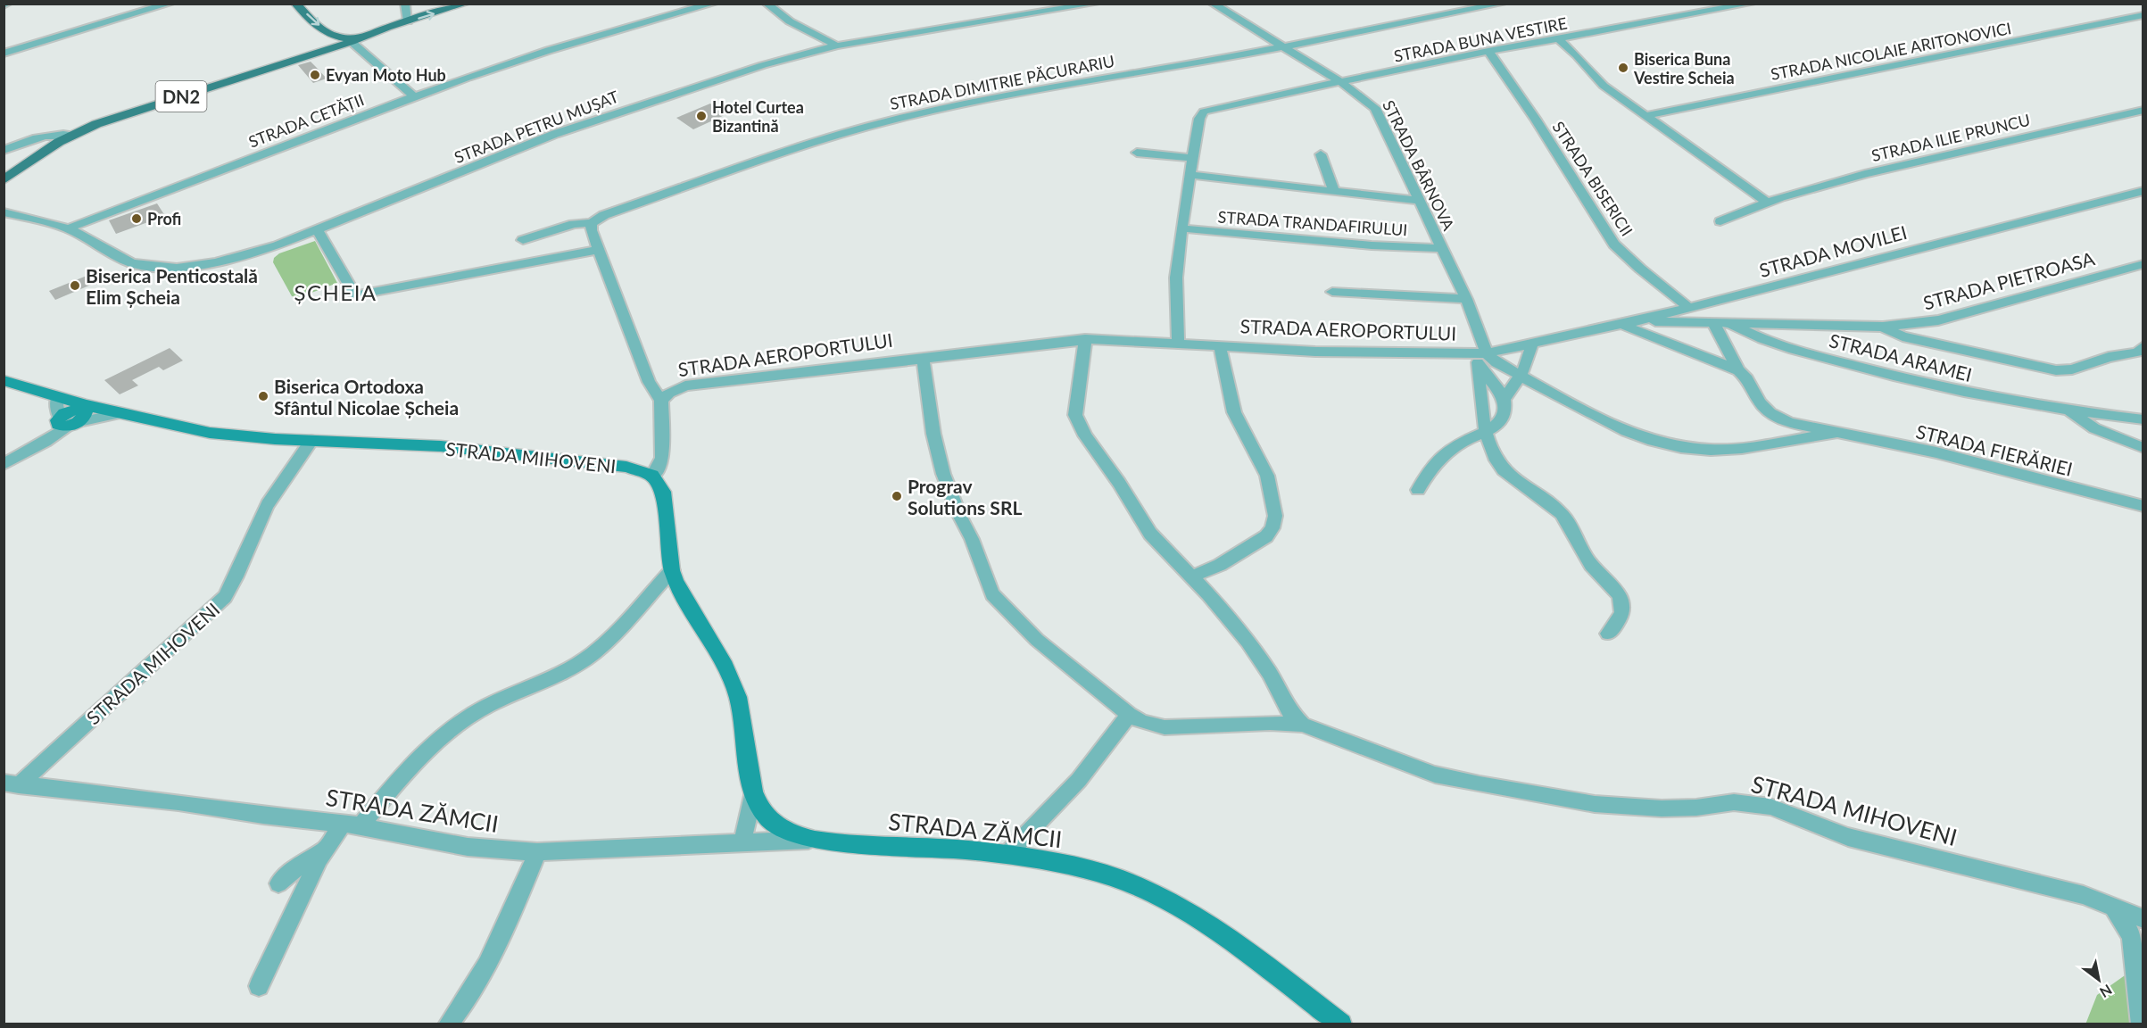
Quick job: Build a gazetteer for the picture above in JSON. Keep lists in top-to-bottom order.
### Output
{
  "streets": {
    "main road": ["DN2", "STRADA MIHOVENI", "STRADA ZĂMCII"],
    "street": [
      "STRADA BUNA VESTIRE",
      "STRADA NICOLAIE ARITONOVICI",
      "STRADA DIMITRIE PĂCURARIU",
      "STRADA CETĂȚII",
      "STRADA PETRU MUȘAT",
      "STRADA ILIE PRUNCU",
      "STRADA BÂRNOVA",
      "STRADA BISERICII",
      "STRADA TRANDAFIRULUI",
      "STRADA MOVILEI",
      "STRADA PIETROASA",
      "STRADA AEROPORTULUI",
      "STRADA ARAMEI",
      "STRADA FIERĂRIEI"
    ]
  },
  "crossings": [
    ["STRADA BUNA VESTIRE", "STRADA BÂRNOVA"],
    ["STRADA BUNA VESTIRE", "STRADA BISERICII"],
    ["STRADA BUNA VESTIRE", "STRADA TRANDAFIRULUI"],
    ["STRADA BUNA VESTIRE", "STRADA AEROPORTULUI"],
    ["STRADA DIMITRIE PĂCURARIU", "STRADA BÂRNOVA"],
    ["STRADA DIMITRIE PĂCURARIU", "STRADA AEROPORTULUI"],
    ["STRADA CETĂȚII", "STRADA PETRU MUȘAT"],
    ["STRADA BÂRNOVA", "STRADA TRANDAFIRULUI"],
    ["STRADA BÂRNOVA", "STRADA AEROPORTULUI"],
    ["STRADA BISERICII", "STRADA MOVILEI"],
    ["STRADA MOVILEI", "STRADA PIETROASA"],
    ["STRADA MOVILEI", "STRADA AEROPORTULUI"],
    ["STRADA PIETROASA", "STRADA ARAMEI"],
    ["STRADA MIHOVENI", "STRADA ZĂMCII"]
  ],
  "districts": ["ȘCHEIA"],
  "places": [
    "Biserica Buna Vestire Scheia",
    "Evyan Moto Hub",
    "Hotel Curtea Bizantină",
    "Profi",
    "Biserica Penticostală Elim Șcheia",
    "Biserica Ortodoxa Sfântul Nicolae Șcheia",
    "Prograv Solutions SRL"
  ],
  "north": "bottom right"
}
